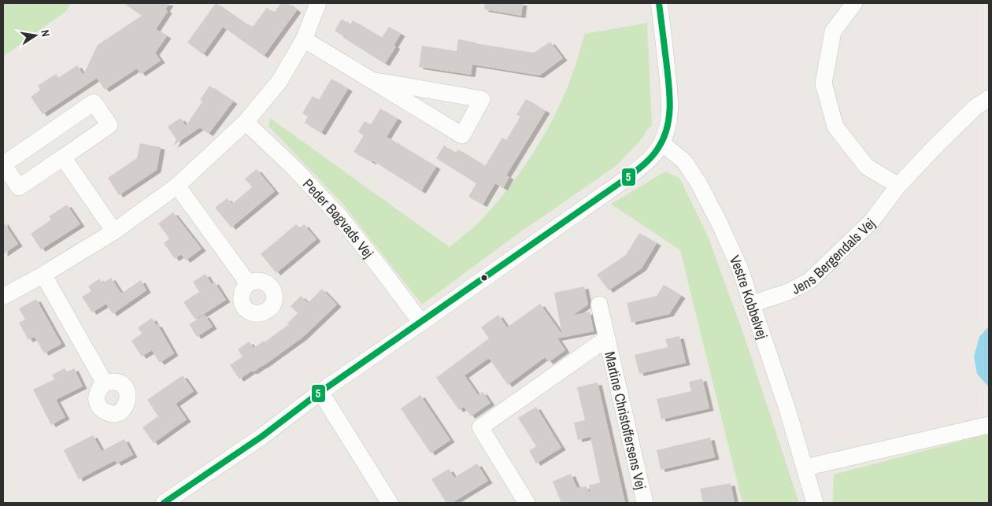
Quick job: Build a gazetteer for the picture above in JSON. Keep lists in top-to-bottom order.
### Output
{
  "streets": {
    "street": [
      "Peder Bøgvads Vej",
      "Jens Bergendals Vej",
      "Vestre Kobbelvej",
      "Martine Christoffersens Vej"
    ]
  },
  "crossings": [
    ["Jens Bergendals Vej", "Vestre Kobbelvej"]
  ],
  "lines": ["transit line 5"],
  "north": "right"
}
